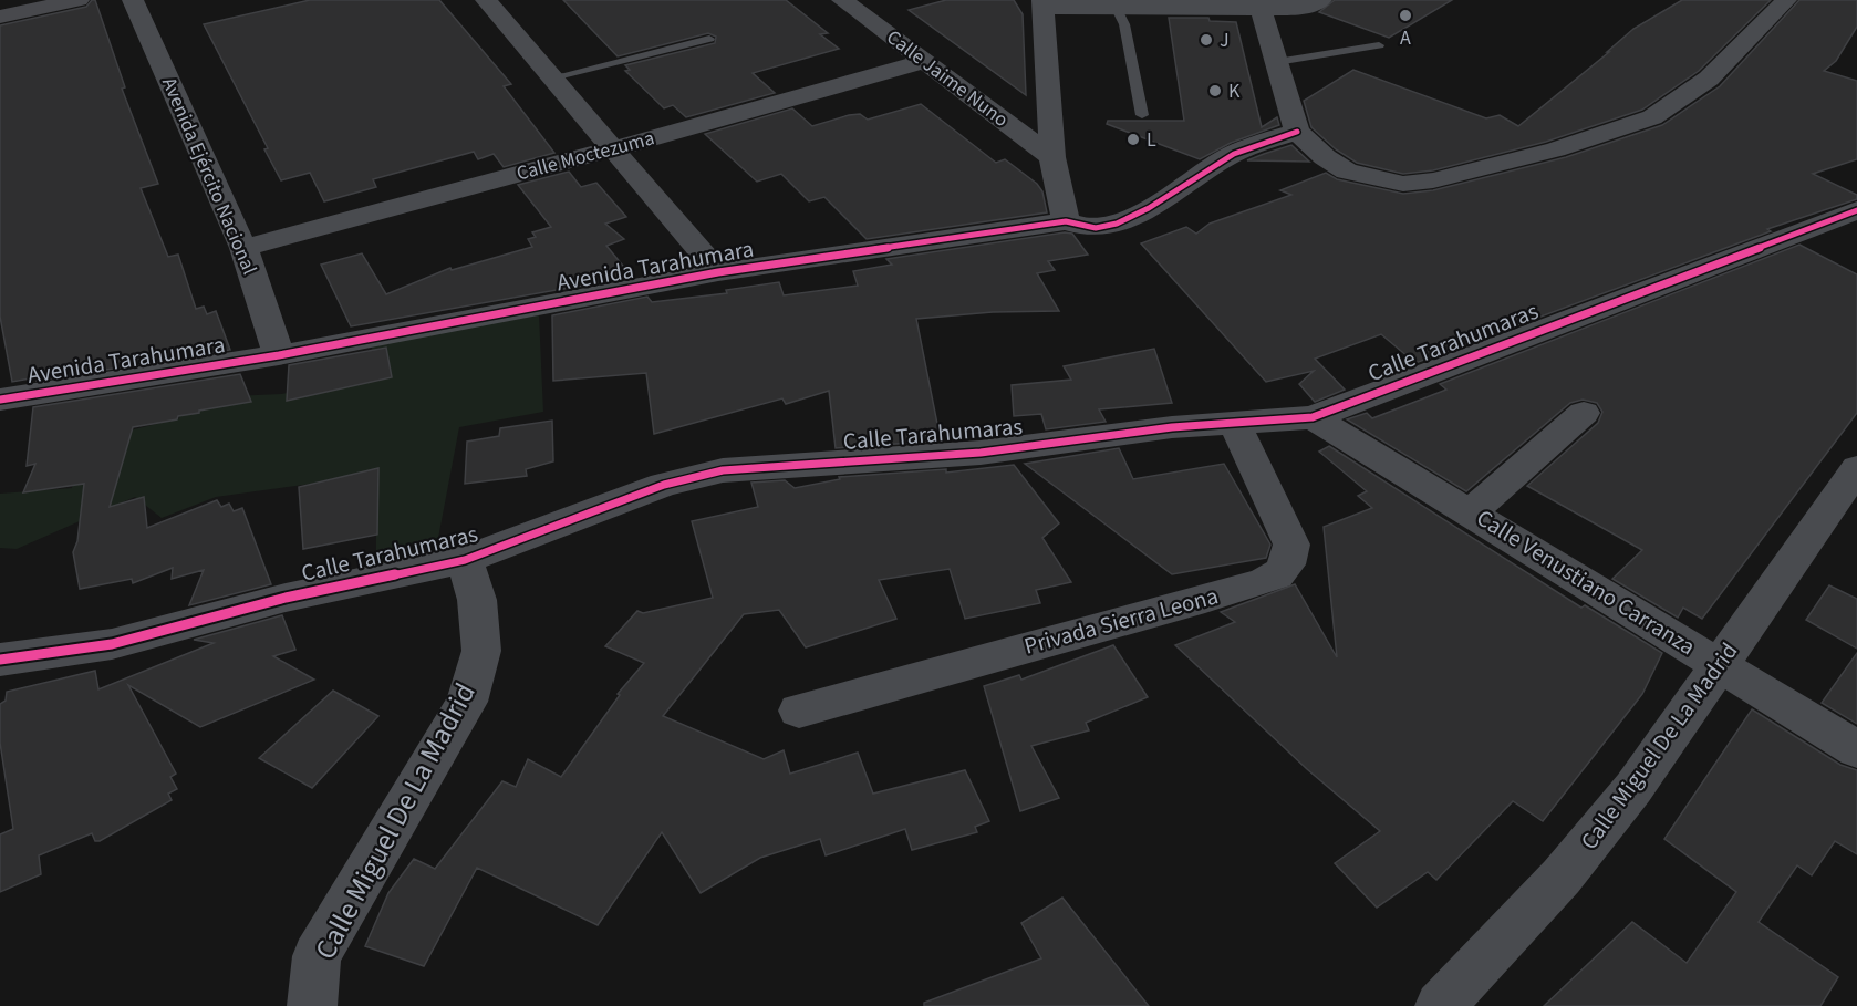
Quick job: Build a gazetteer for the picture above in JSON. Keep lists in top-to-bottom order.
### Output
{
  "streets": {
    "street": [
      "Calle Jaime Nuno",
      "Calle Moctezuma",
      "Avenida Ejército Nacional",
      "Avenida Tarahumara",
      "Calle Tarahumaras",
      "Calle Venustiano Carranza",
      "Privada Sierra Leona",
      "Calle Miguel De La Madrid"
    ]
  },
  "crossings": [
    ["Calle Jaime Nuno", "Calle Moctezuma"],
    ["Calle Moctezuma", "Avenida Ejército Nacional"],
    ["Avenida Ejército Nacional", "Avenida Tarahumara"],
    ["Calle Tarahumaras", "Calle Venustiano Carranza"],
    ["Calle Tarahumaras", "Privada Sierra Leona"],
    ["Calle Tarahumaras", "Calle Miguel De La Madrid"],
    ["Calle Venustiano Carranza", "Calle Miguel De La Madrid"]
  ],
  "places": [
    "A",
    "J",
    "K",
    "L"
  ]
}
